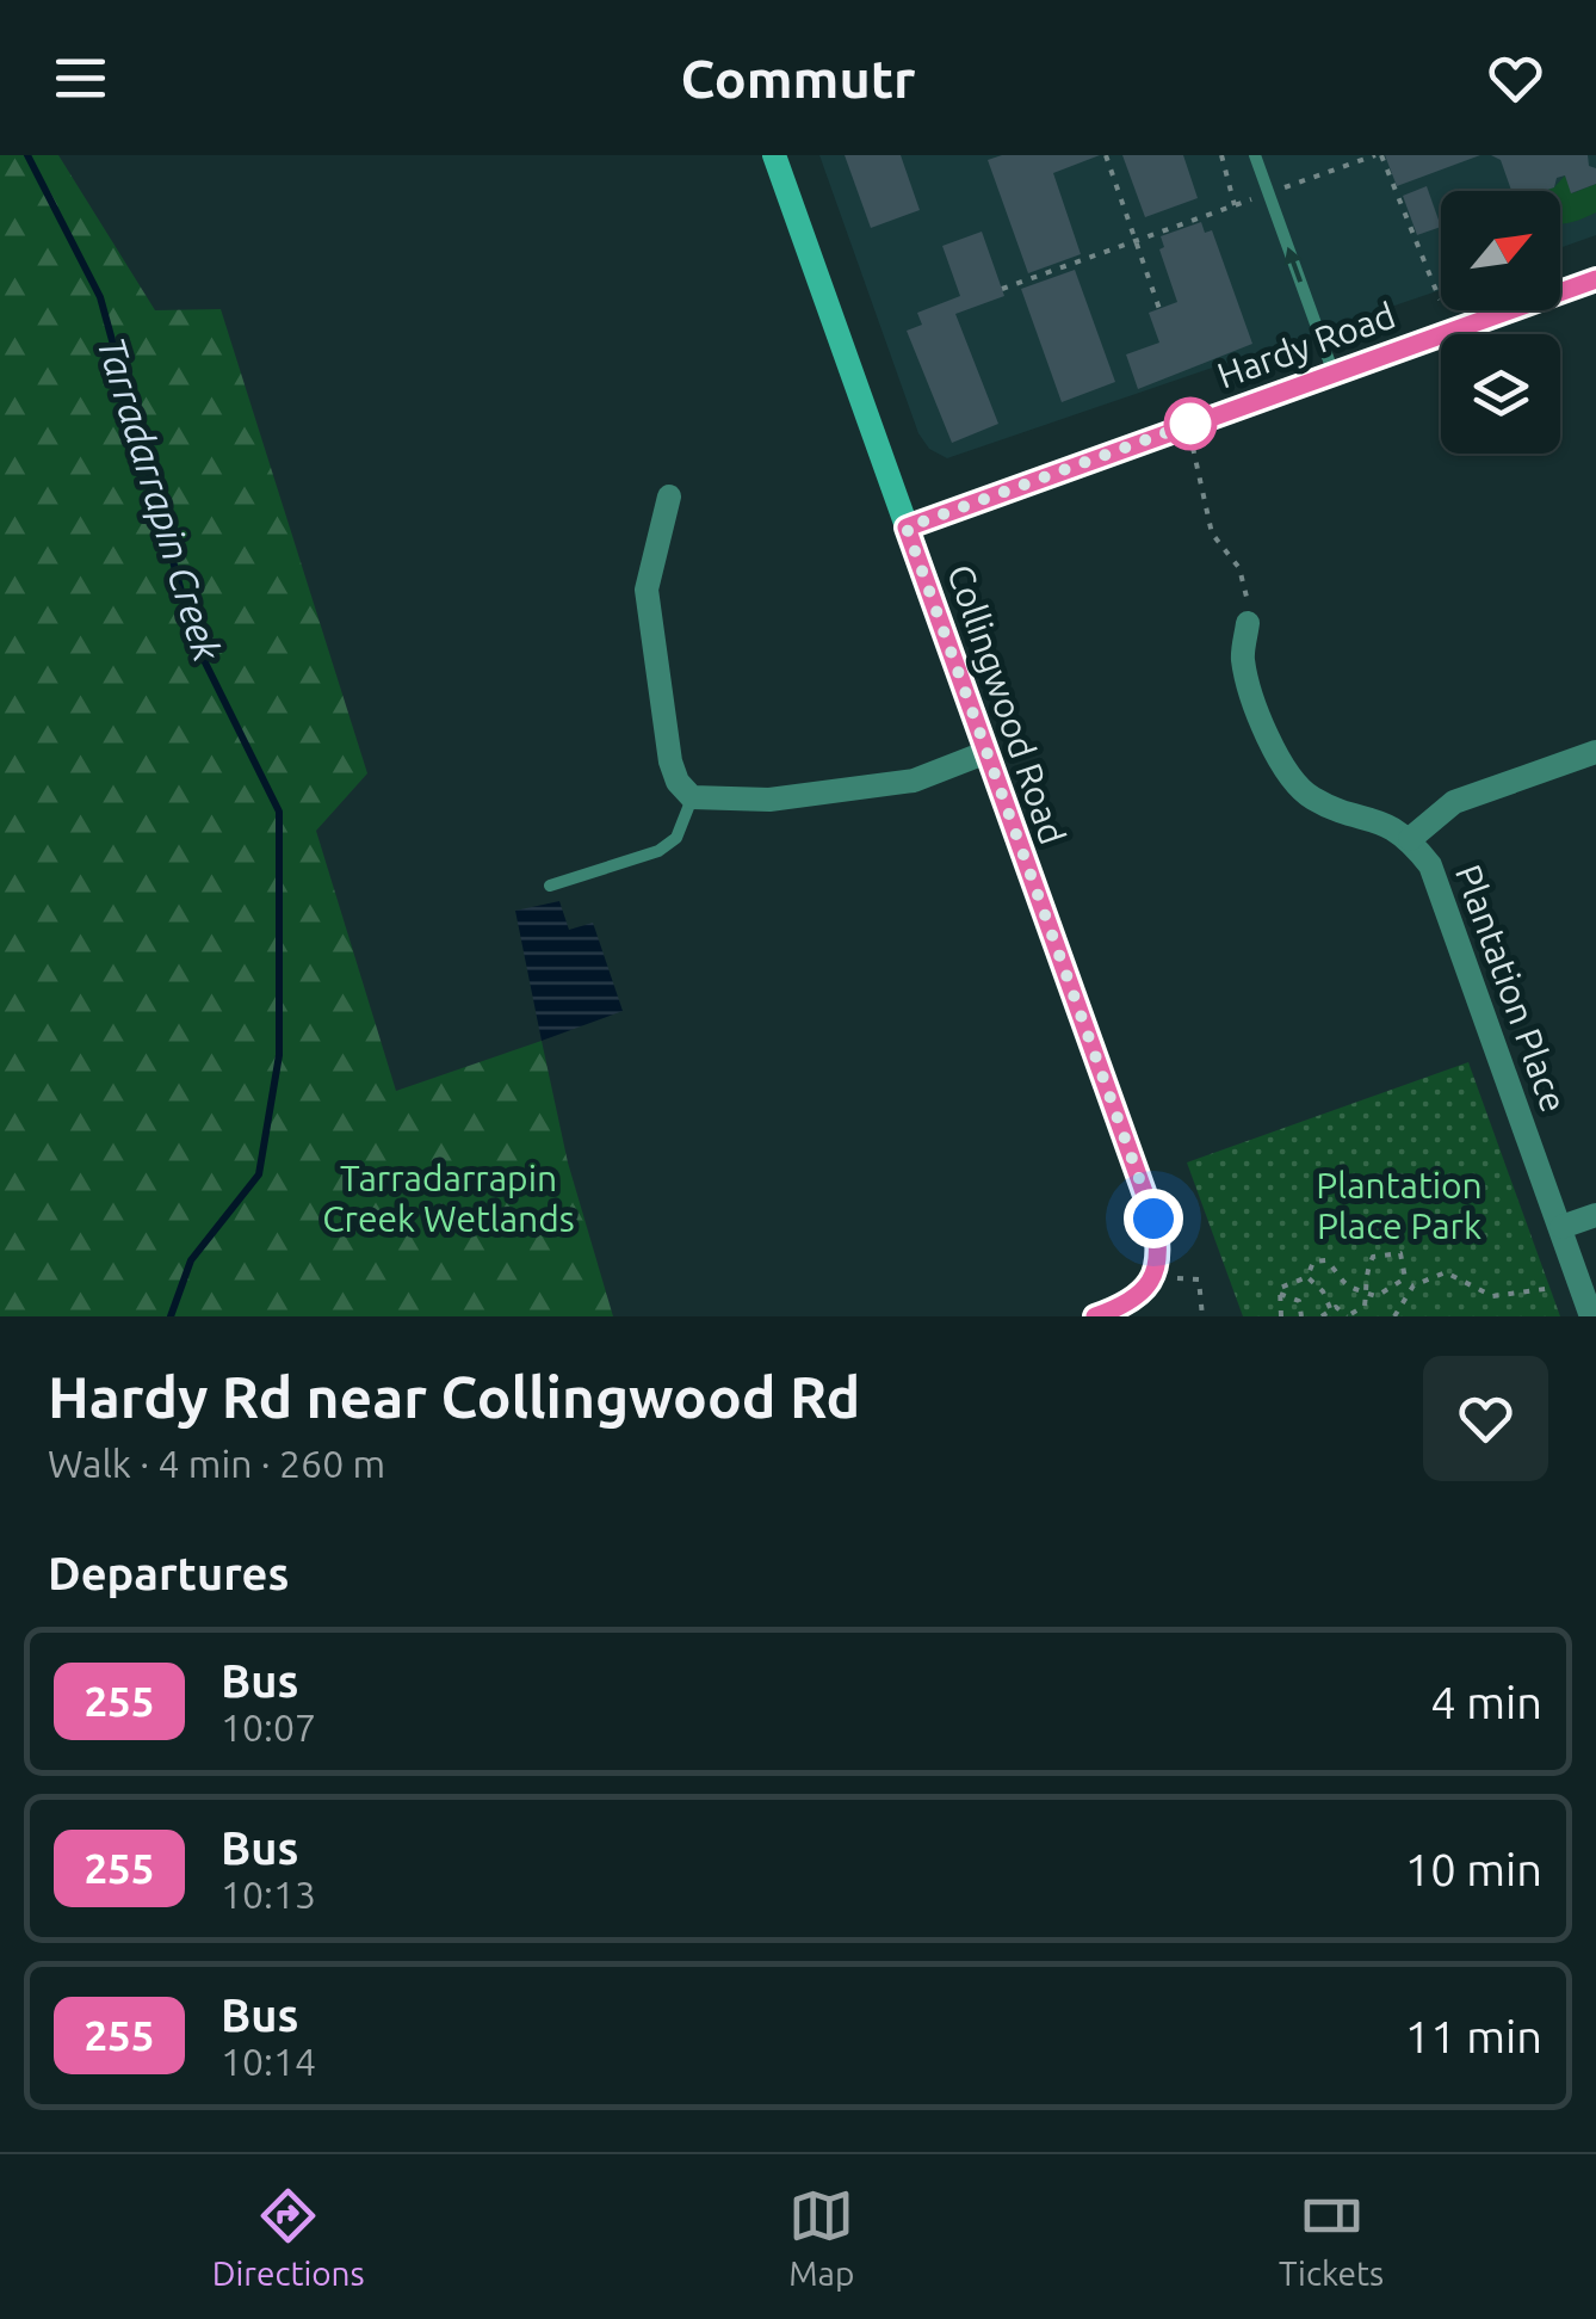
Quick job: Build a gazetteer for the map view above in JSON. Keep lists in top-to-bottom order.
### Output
{
  "streets": {
    "street": ["Hardy Road", "Collingwood Road", "Plantation Place"]
  },
  "crossings": [
    ["Hardy Road", "Collingwood Road"]
  ],
  "water": ["Tarradarrapin Creek"],
  "parks": ["Tarradarrapin Creek Wetlands", "Plantation Place Park"],
  "lines": ["bus line 255"],
  "north": "top right",
  "page": {
    "header": "Commutr",
    "heading": [
      ["Hardy Rd near Collingwood Rd", "Walk · 4 min · 260 m"],
      "Departures"
    ],
    "list": [
      {
        "mark": "255",
        "name": "Bus",
        "note": "10:07",
        "value": "4 min"
      },
      {
        "mark": "255",
        "name": "Bus",
        "note": "10:13",
        "value": "10 min"
      },
      {
        "mark": "255",
        "name": "Bus",
        "note": "10:14",
        "value": "11 min"
      }
    ],
    "tabs": ["Directions", "Map", "Tickets"]
  }
}
